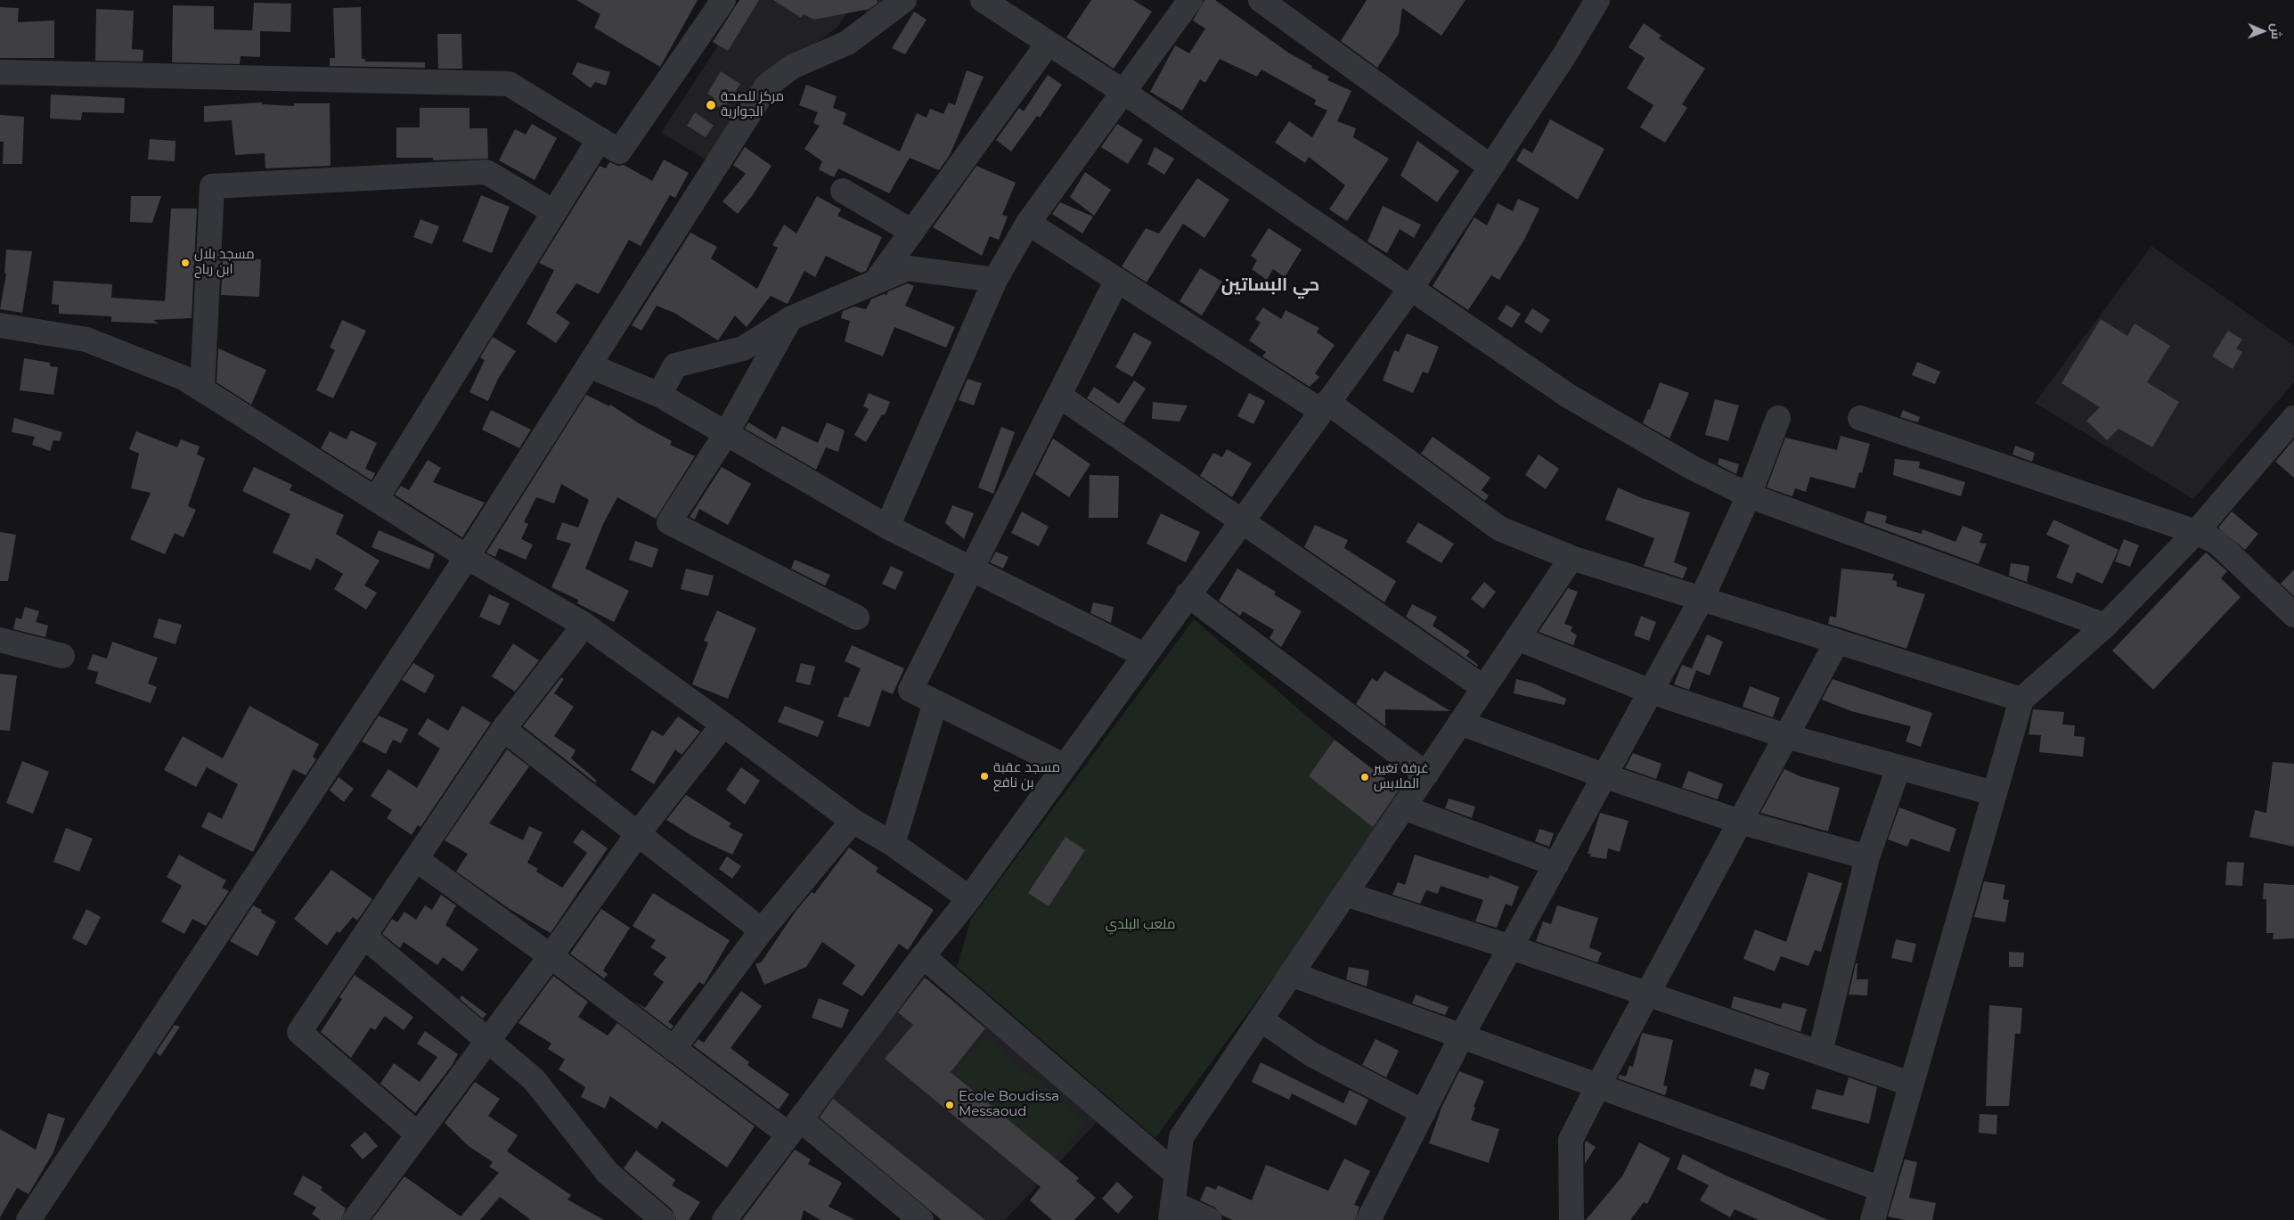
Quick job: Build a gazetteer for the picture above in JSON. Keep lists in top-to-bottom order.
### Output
{
  "districts": ["حي البساتين"],
  "parks": ["ملعب البلدي"],
  "places": [
    "مركز للصحة الجوارية",
    "مسجد بلال ابن رباح",
    "مسجد عقبة بن نافع",
    "غرفة تغيير الملابس",
    "Ecole Boudissa Messaoud"
  ],
  "north": "right"
}
